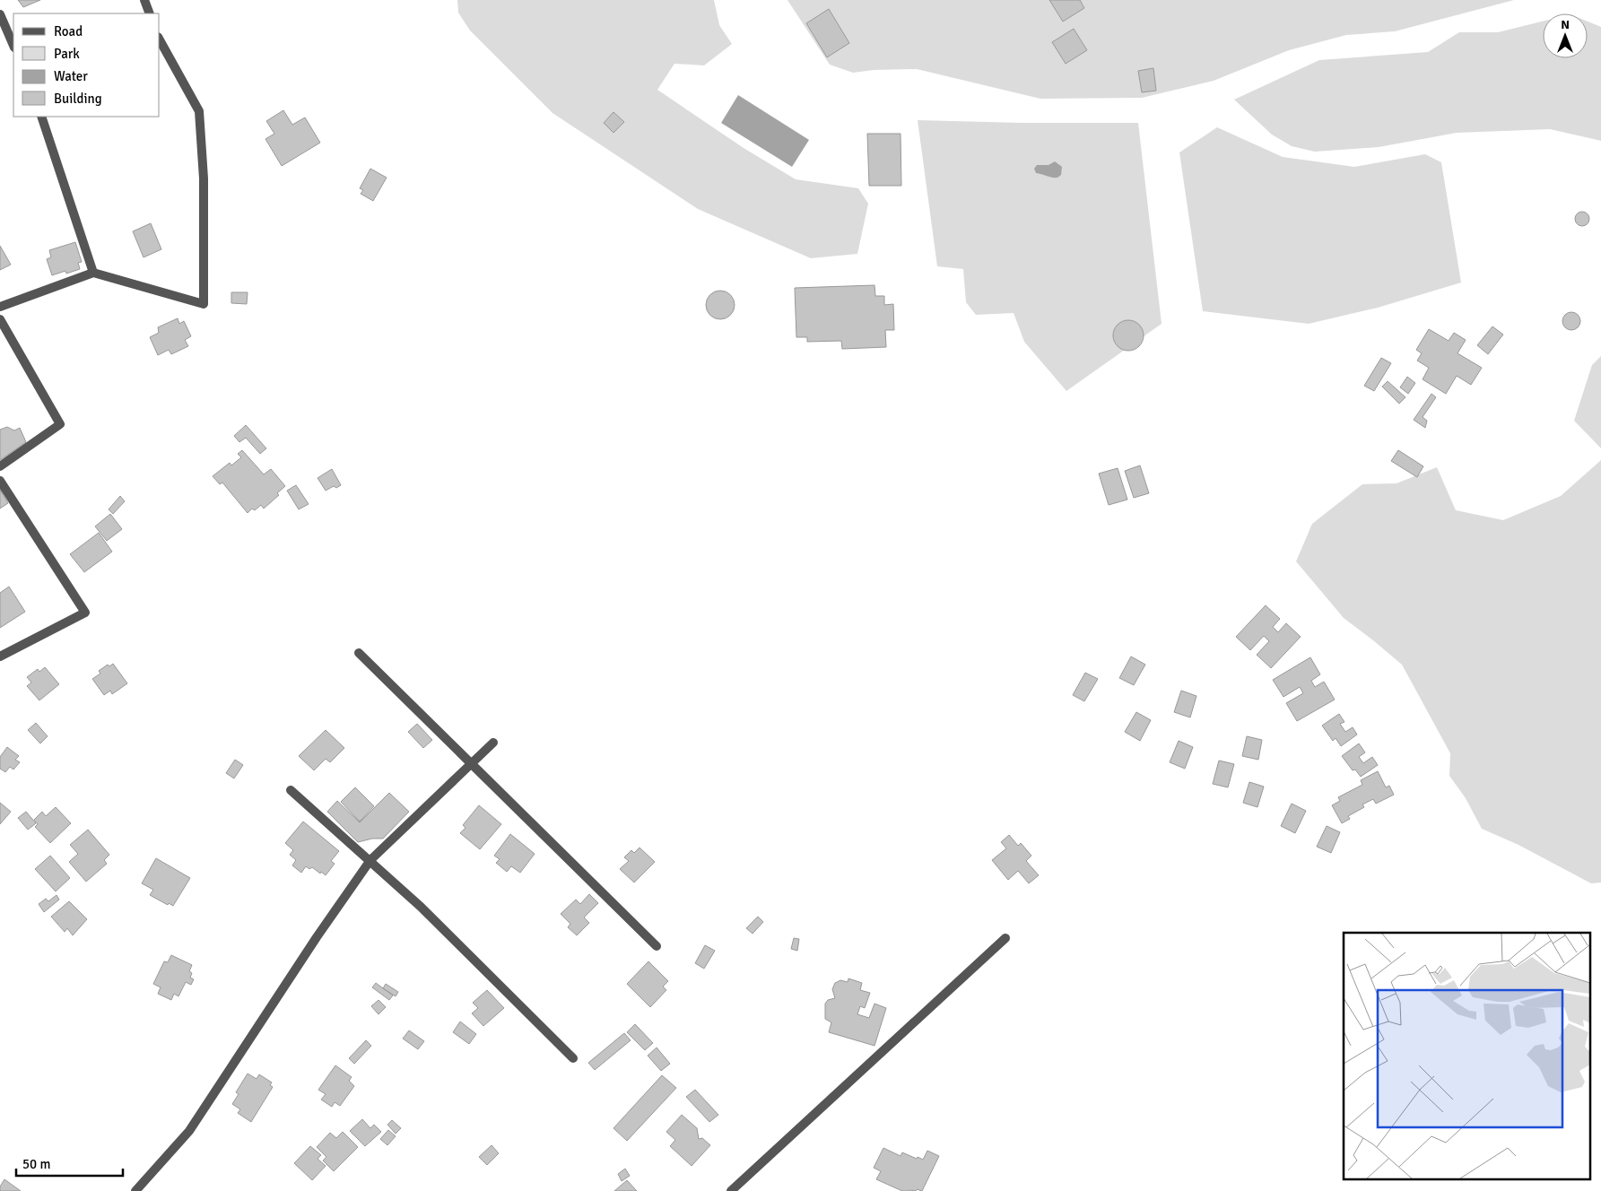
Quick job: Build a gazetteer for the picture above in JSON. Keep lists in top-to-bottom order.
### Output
{
  "legend": [
    "Road",
    "Park",
    "Water",
    "Building"
  ],
  "scale_bar": "50 m",
  "north": "top"
}
